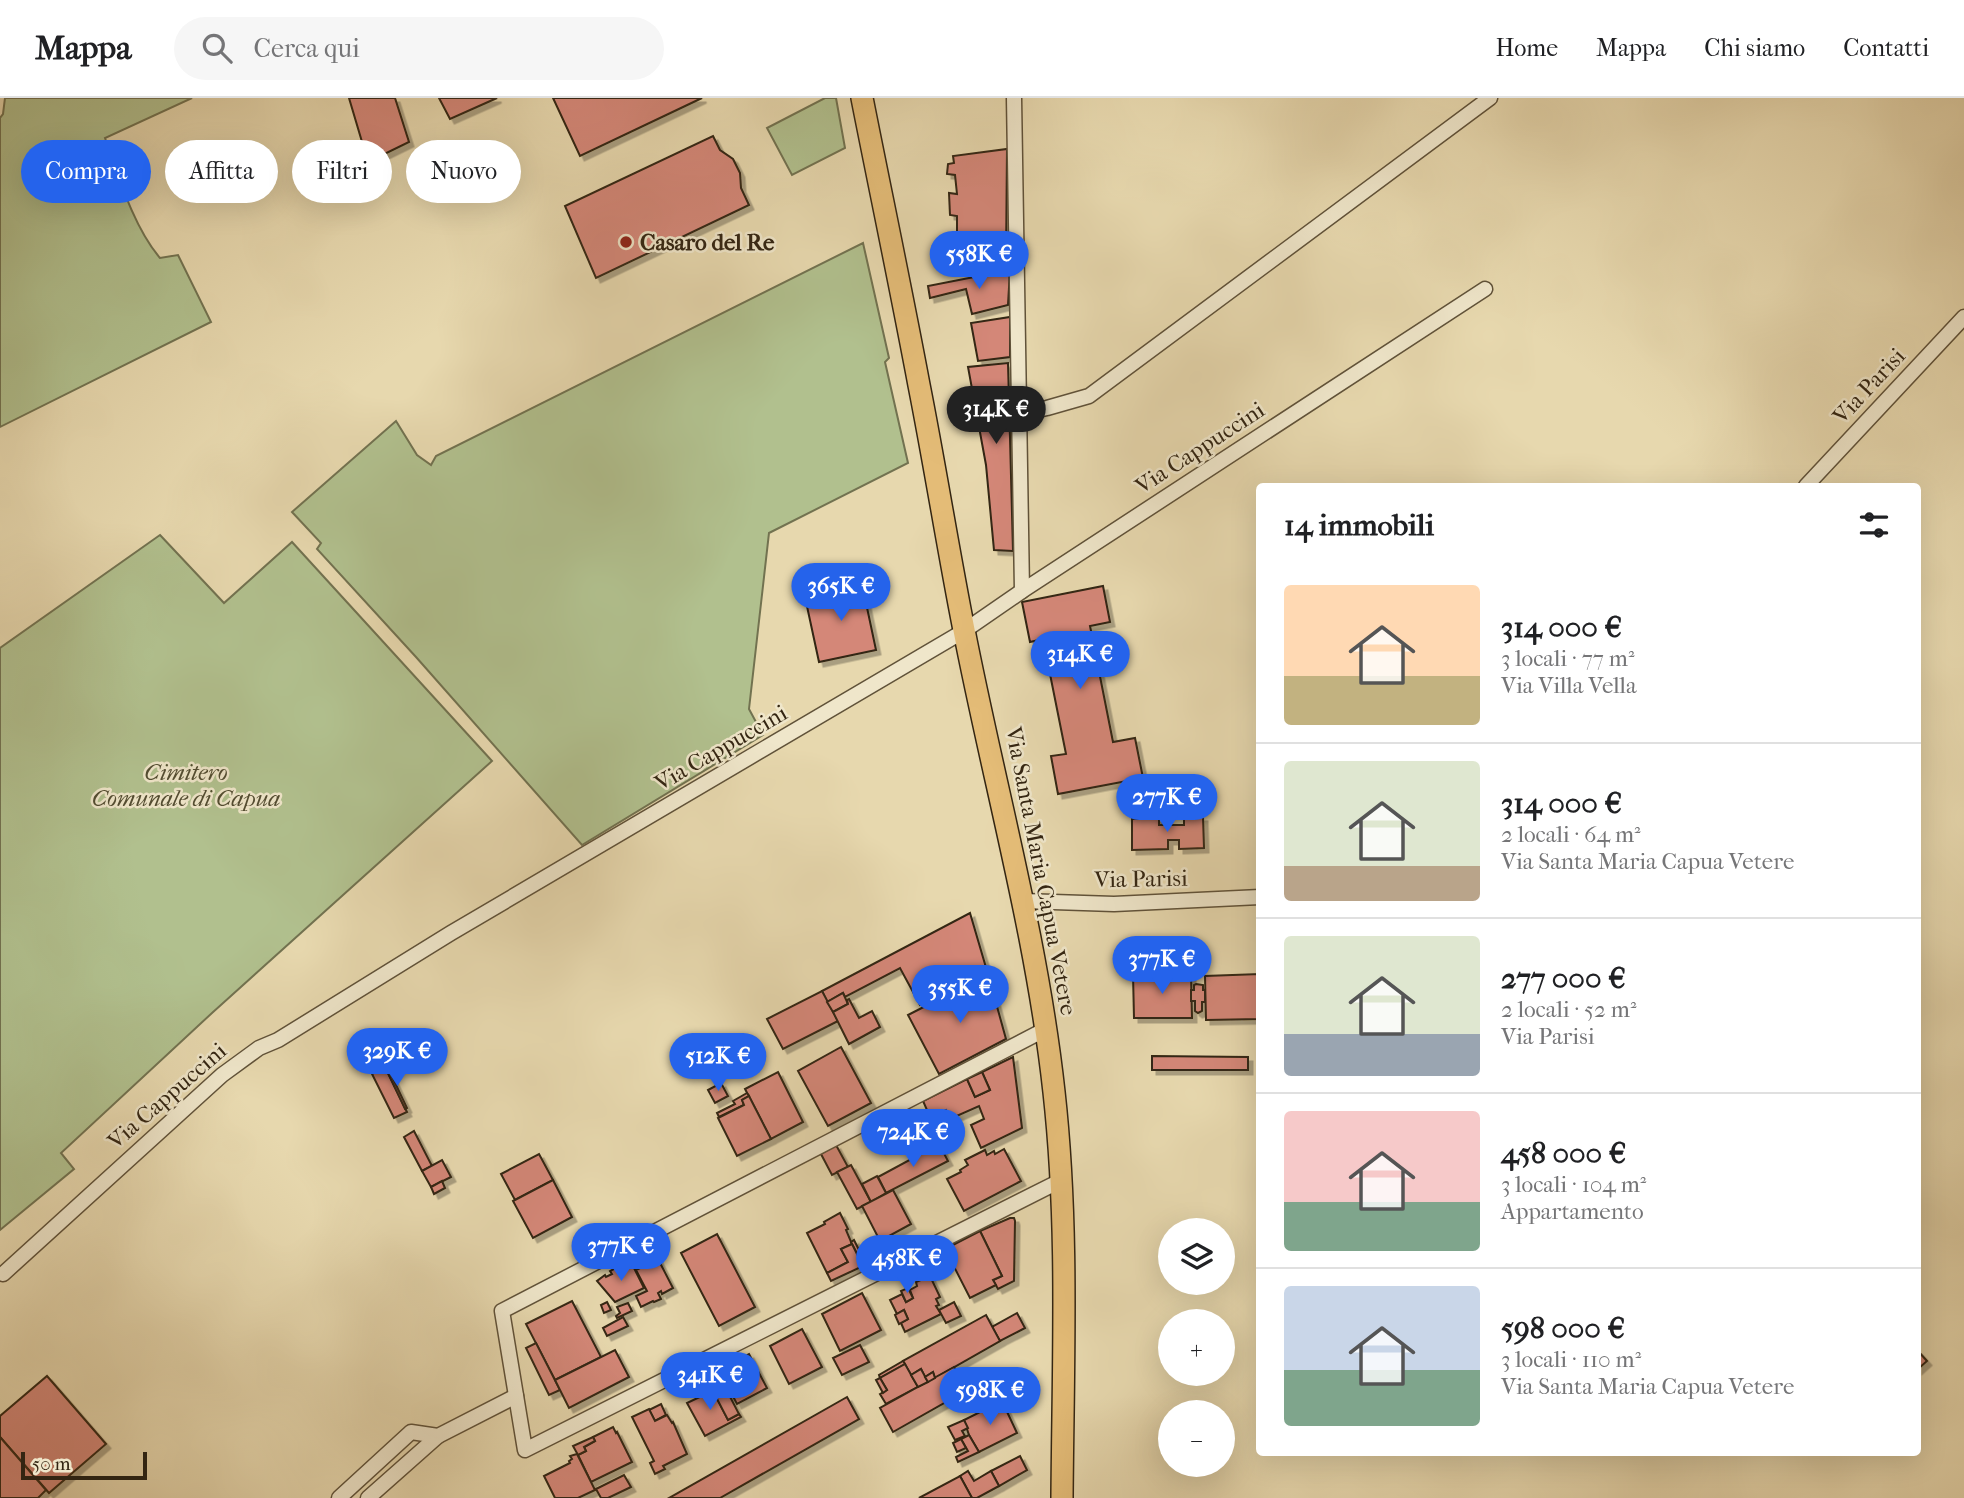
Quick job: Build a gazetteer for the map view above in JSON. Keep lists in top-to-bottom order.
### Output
{
  "streets": {
    "main road": ["Via Santa Maria Capua Vetere"],
    "street": ["Via Parisi", "Via Cappuccini"]
  },
  "crossings": [
    ["Via Parisi", "Via Santa Maria Capua Vetere"],
    ["Via Cappuccini", "Via Santa Maria Capua Vetere"]
  ],
  "parks": ["Cimitero Comunale di Capua"],
  "places": ["Casaro del Re"],
  "scale_bar": "50 m",
  "page": {
    "header": "Mappa",
    "search": "Cerca qui",
    "nav": [
      "Home",
      "Mappa",
      "Chi siamo",
      "Contatti"
    ],
    "chip": [
      "Compra",
      "Affitta",
      "Filtri",
      "Nuovo"
    ],
    "price": [
      "558K €",
      "314K €",
      "365K €",
      "314K €",
      "277K €",
      "377K €",
      "355K €",
      "329K €",
      "512K €",
      "724K €",
      "377K €",
      "458K €",
      "341K €",
      "598K €"
    ],
    "heading": "14 immobili",
    "list": [
      {
        "name": "314 000 €",
        "note": "3 locali · 77 m² · Via Villa Vella"
      },
      {
        "name": "314 000 €",
        "note": "2 locali · 64 m² · Via Santa Maria Capua Vetere"
      },
      {
        "name": "277 000 €",
        "note": "2 locali · 52 m² · Via Parisi"
      },
      {
        "name": "458 000 €",
        "note": "3 locali · 104 m² · Appartamento"
      },
      {
        "name": "598 000 €",
        "note": "3 locali · 110 m² · Via Santa Maria Capua Vetere"
      }
    ],
    "map_buttons": ["+", "−"],
    "scale": "50 m"
  }
}
